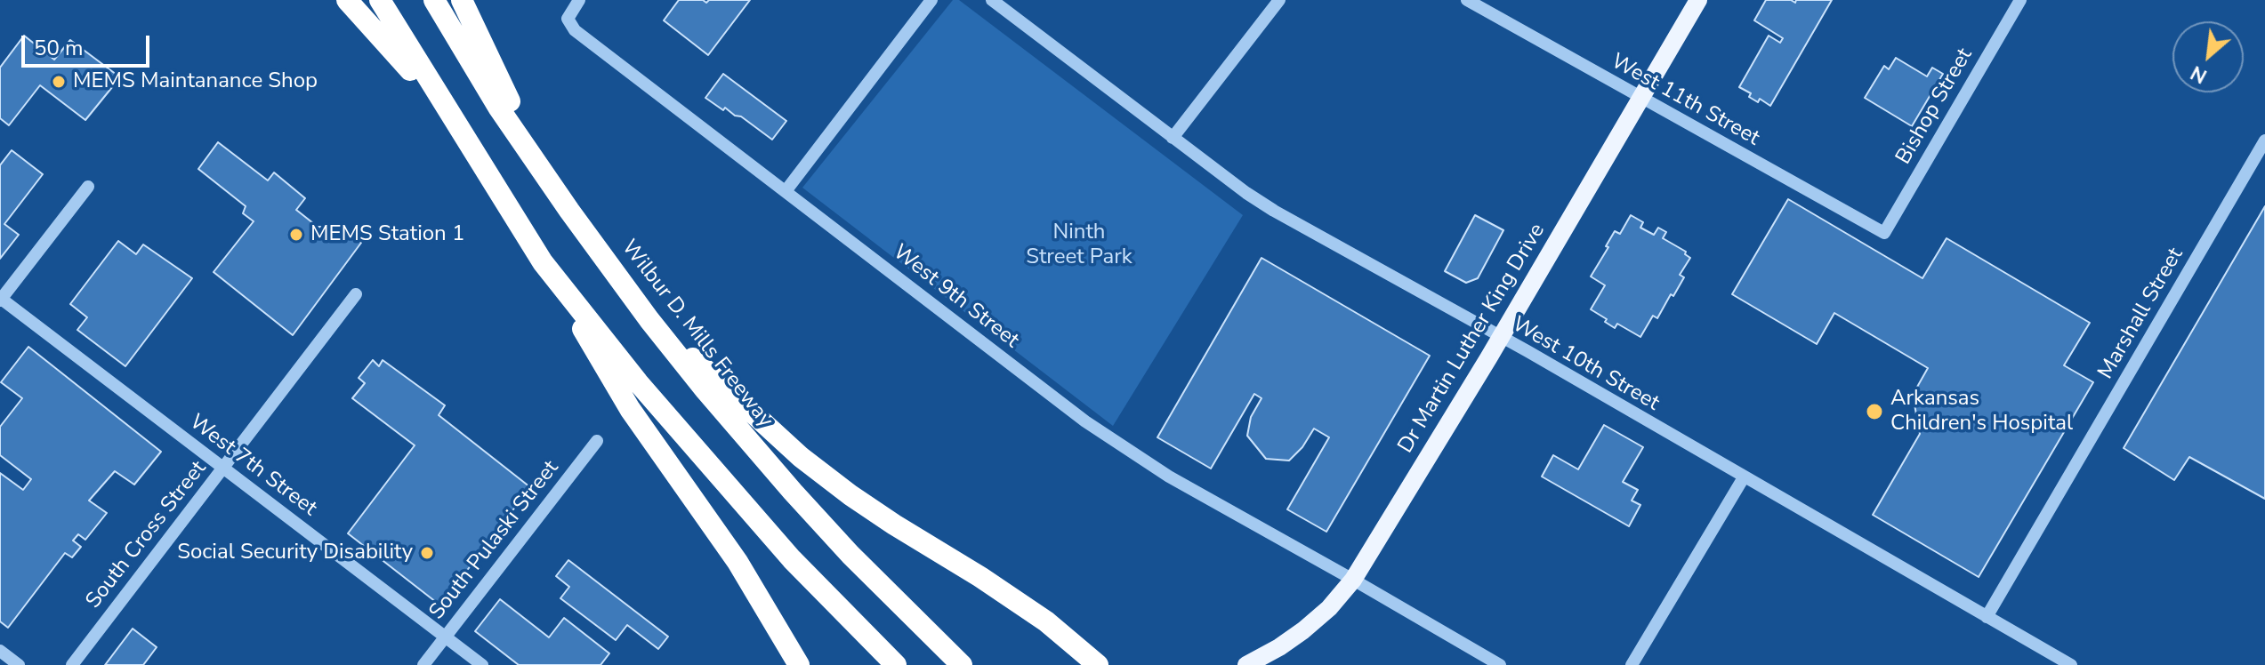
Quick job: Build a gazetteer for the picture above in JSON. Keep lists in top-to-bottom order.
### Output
{
  "streets": {
    "highway": ["Wilbur D. Mills Freeway"],
    "main road": ["Dr Martin Luther King Drive"],
    "street": [
      "West 11th Street",
      "Bishop Street",
      "West 9th Street",
      "Marshall Street",
      "West 10th Street",
      "West 7th Street",
      "South Cross Street",
      "South Pulaski Street"
    ]
  },
  "crossings": [
    ["West 11th Street", "Bishop Street"],
    ["West 11th Street", "Dr Martin Luther King Drive"],
    ["West 9th Street", "Dr Martin Luther King Drive"],
    ["Marshall Street", "West 10th Street"],
    ["Dr Martin Luther King Drive", "West 10th Street"],
    ["West 7th Street", "South Cross Street"],
    ["West 7th Street", "South Pulaski Street"]
  ],
  "parks": ["Ninth Street Park"],
  "places": [
    "MEMS Maintanance Shop",
    "MEMS Station 1",
    "Arkansas Children's Hospital",
    "Social Security Disability"
  ],
  "scale_bar": "50 m",
  "north": "bottom left"
}
